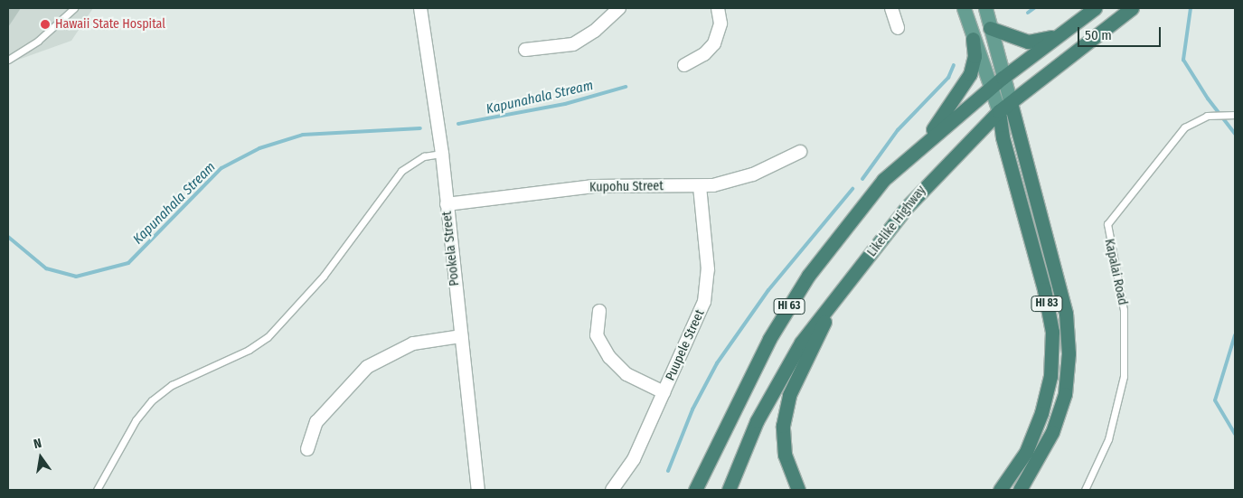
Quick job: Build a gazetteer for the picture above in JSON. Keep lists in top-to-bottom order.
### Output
{
  "streets": {
    "highway": ["Likelike Highway", "HI 83", "HI 63"],
    "street": ["Kupohu Street", "Pookela Street", "Puupele Street"],
    "lane": ["Kapalai Road"]
  },
  "crossings": [
    ["Kupohu Street", "Pookela Street"],
    ["Kupohu Street", "Puupele Street"],
    ["Likelike Highway", "HI 83"],
    ["HI 83", "HI 63"]
  ],
  "water": ["Kapunahala Stream"],
  "places": ["Hawaii State Hospital"],
  "scale_bar": "50 m",
  "north": "top"
}
